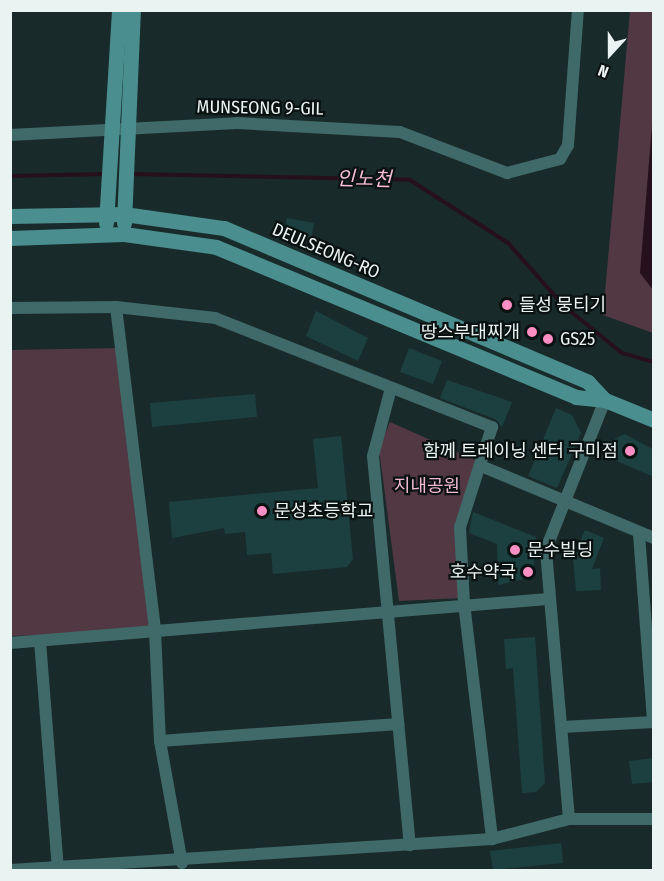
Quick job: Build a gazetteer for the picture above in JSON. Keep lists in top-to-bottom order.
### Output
{
  "streets": {
    "street": ["MUNSEONG 9-GIL", "DEULSEONG-RO"]
  },
  "water": ["인노천"],
  "parks": ["지내공원"],
  "places": [
    "들성 뭉티기",
    "땅스부대찌개",
    "GS25",
    "함께 트레이닝 센터 구미점",
    "문성초등학교",
    "문수빌딩",
    "호수약국"
  ],
  "north": "bottom"
}
